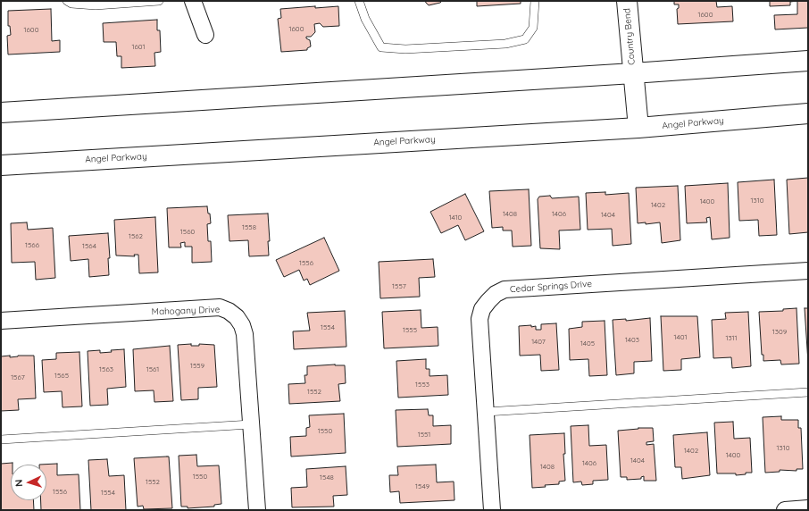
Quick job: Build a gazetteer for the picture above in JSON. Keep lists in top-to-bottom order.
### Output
{
  "streets": {
    "main road": ["Country Bend", "Angel Parkway"],
    "street": ["Cedar Springs Drive", "Mahogany Drive"]
  },
  "crossings": [
    ["Country Bend", "Angel Parkway"]
  ],
  "house_numbers": [
    "1600",
    "1600",
    "1600",
    "1601",
    "1310",
    "1400",
    "1402",
    "1408",
    "1406",
    "1404",
    "1410",
    "1558",
    "1560",
    "1562",
    "1566",
    "1564",
    "1556",
    "1557",
    "1554",
    "1555",
    "1309",
    "1401",
    "1311",
    "1403",
    "1407",
    "1405",
    "1559",
    "1563",
    "1561",
    "1565",
    "1567",
    "1553",
    "1552",
    "1550",
    "1551",
    "1310",
    "1402",
    "1400",
    "1404",
    "1406",
    "1408",
    "1550",
    "1548",
    "1552",
    "1549",
    "1556",
    "1554"
  ],
  "north": "left"
}
